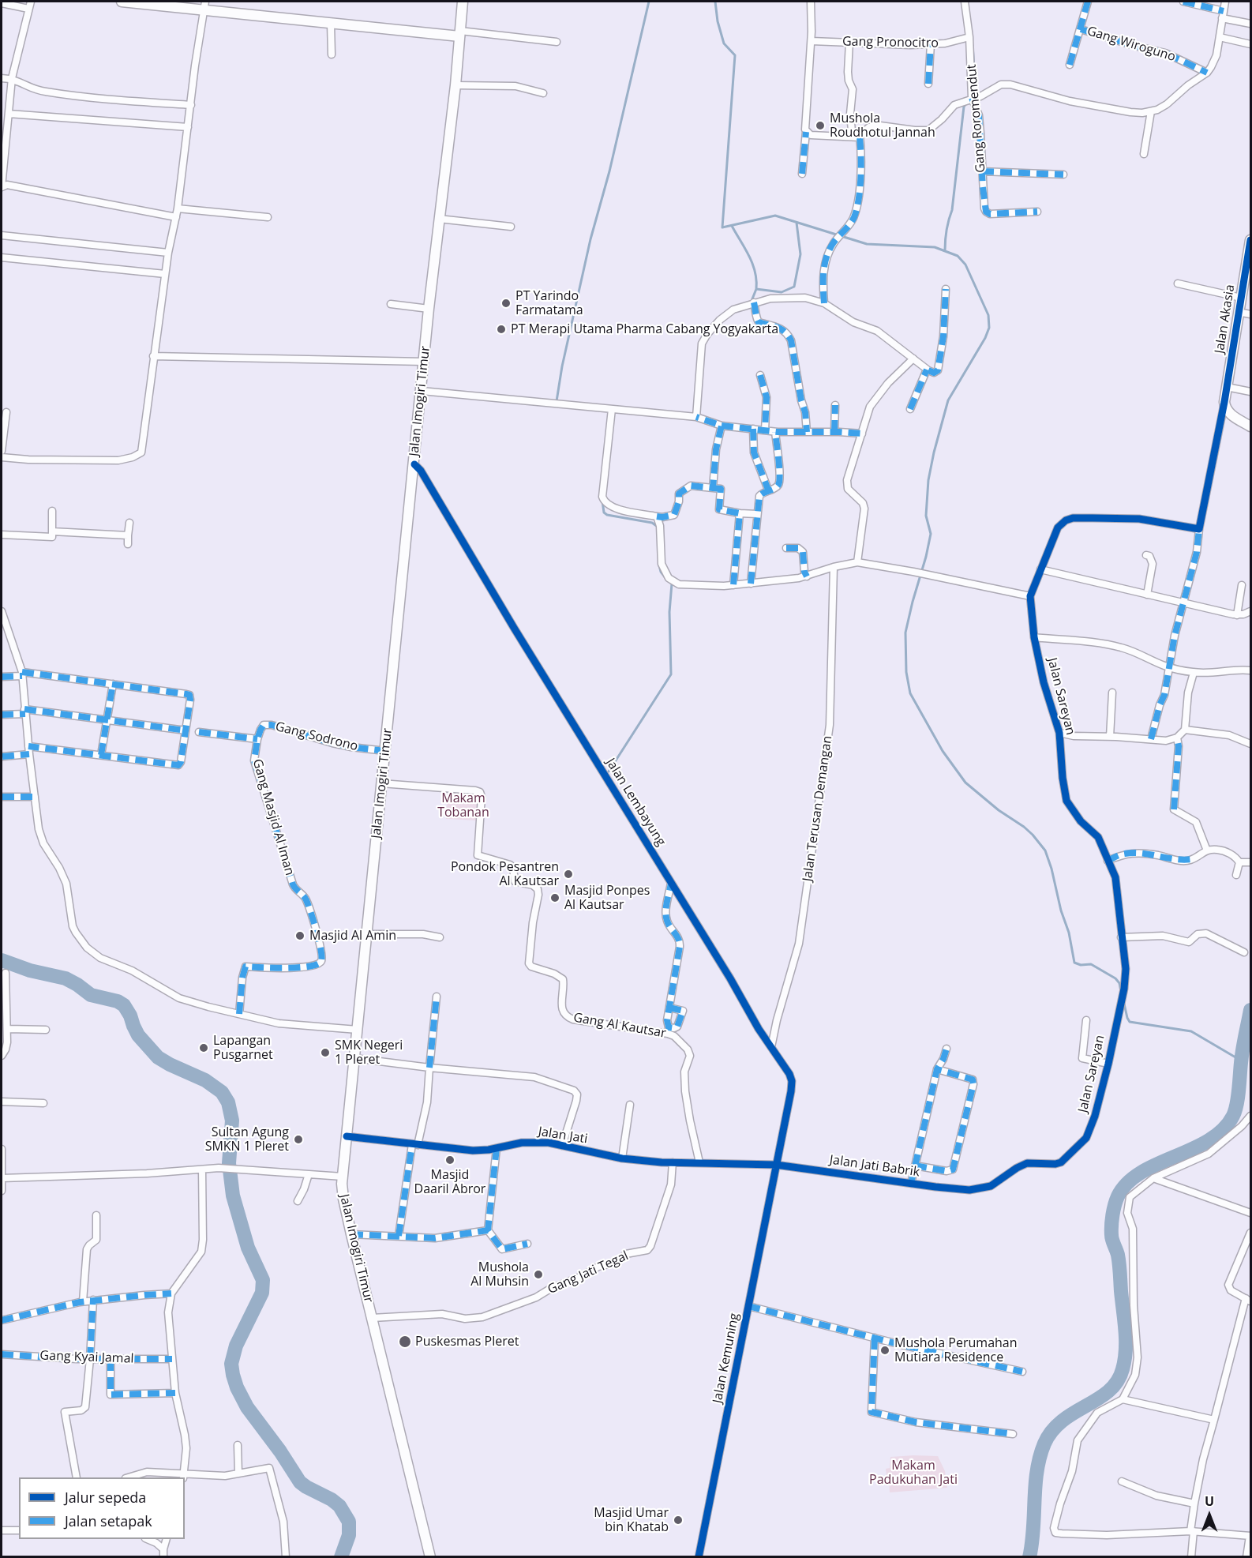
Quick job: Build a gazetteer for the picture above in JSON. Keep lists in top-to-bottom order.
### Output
{
  "streets": {
    "main road": ["Jalan Akasia", "Jalan Imogiri Timur"],
    "street": [
      "Gang Pronocitro",
      "Gang Wiroguno",
      "Gang Roromendut",
      "Jalan Sareyan",
      "Gang Sodrono",
      "Jalan Lembayung",
      "Jalan Terusan Demangan",
      "Gang Masjid Al Iman",
      "Gang Al Kautsar",
      "Jalan Jati",
      "Jalan Jati Babrik",
      "Gang Jati Tegal",
      "Gang Kyai Jamal",
      "Jalan Kemuning"
    ]
  },
  "crossings": [
    ["Gang Pronocitro", "Gang Roromendut"],
    ["Jalan Imogiri Timur", "Gang Sodrono"],
    ["Jalan Imogiri Timur", "Jalan Lembayung"],
    ["Jalan Imogiri Timur", "Gang Al Kautsar"],
    ["Jalan Imogiri Timur", "Jalan Jati"],
    ["Jalan Imogiri Timur", "Gang Jati Tegal"],
    ["Jalan Sareyan", "Jalan Jati Babrik"],
    ["Gang Sodrono", "Gang Masjid Al Iman"],
    ["Jalan Lembayung", "Jalan Terusan Demangan"],
    ["Jalan Lembayung", "Jalan Jati"],
    ["Jalan Lembayung", "Jalan Jati Babrik"],
    ["Jalan Lembayung", "Jalan Kemuning"],
    ["Gang Al Kautsar", "Jalan Jati"],
    ["Jalan Jati", "Jalan Jati Babrik"],
    ["Jalan Jati", "Gang Jati Tegal"],
    ["Jalan Jati", "Jalan Kemuning"],
    ["Jalan Jati Babrik", "Jalan Kemuning"]
  ],
  "parks": ["Makam Tobanan", "Makam Padukuhan Jati"],
  "places": [
    "Mushola Roudhotul Jannah",
    "PT Yarindo Farmatama",
    "PT Merapi Utama Pharma Cabang Yogyakarta",
    "Pondok Pesantren Al Kautsar",
    "Masjid Ponpes Al Kautsar",
    "Masjid Al Amin",
    "Lapangan Pusgarnet",
    "SMK Negeri 1 Pleret",
    "Sultan Agung SMKN 1 Pleret",
    "Masjid Daaril Abror",
    "Mushola Al Muhsin",
    "Puskesmas Pleret",
    "Mushola Perumahan Mutiara Residence",
    "Masjid Umar bin Khatab"
  ],
  "legend": ["Jalur sepeda", "Jalan setapak"],
  "north": "top"
}
